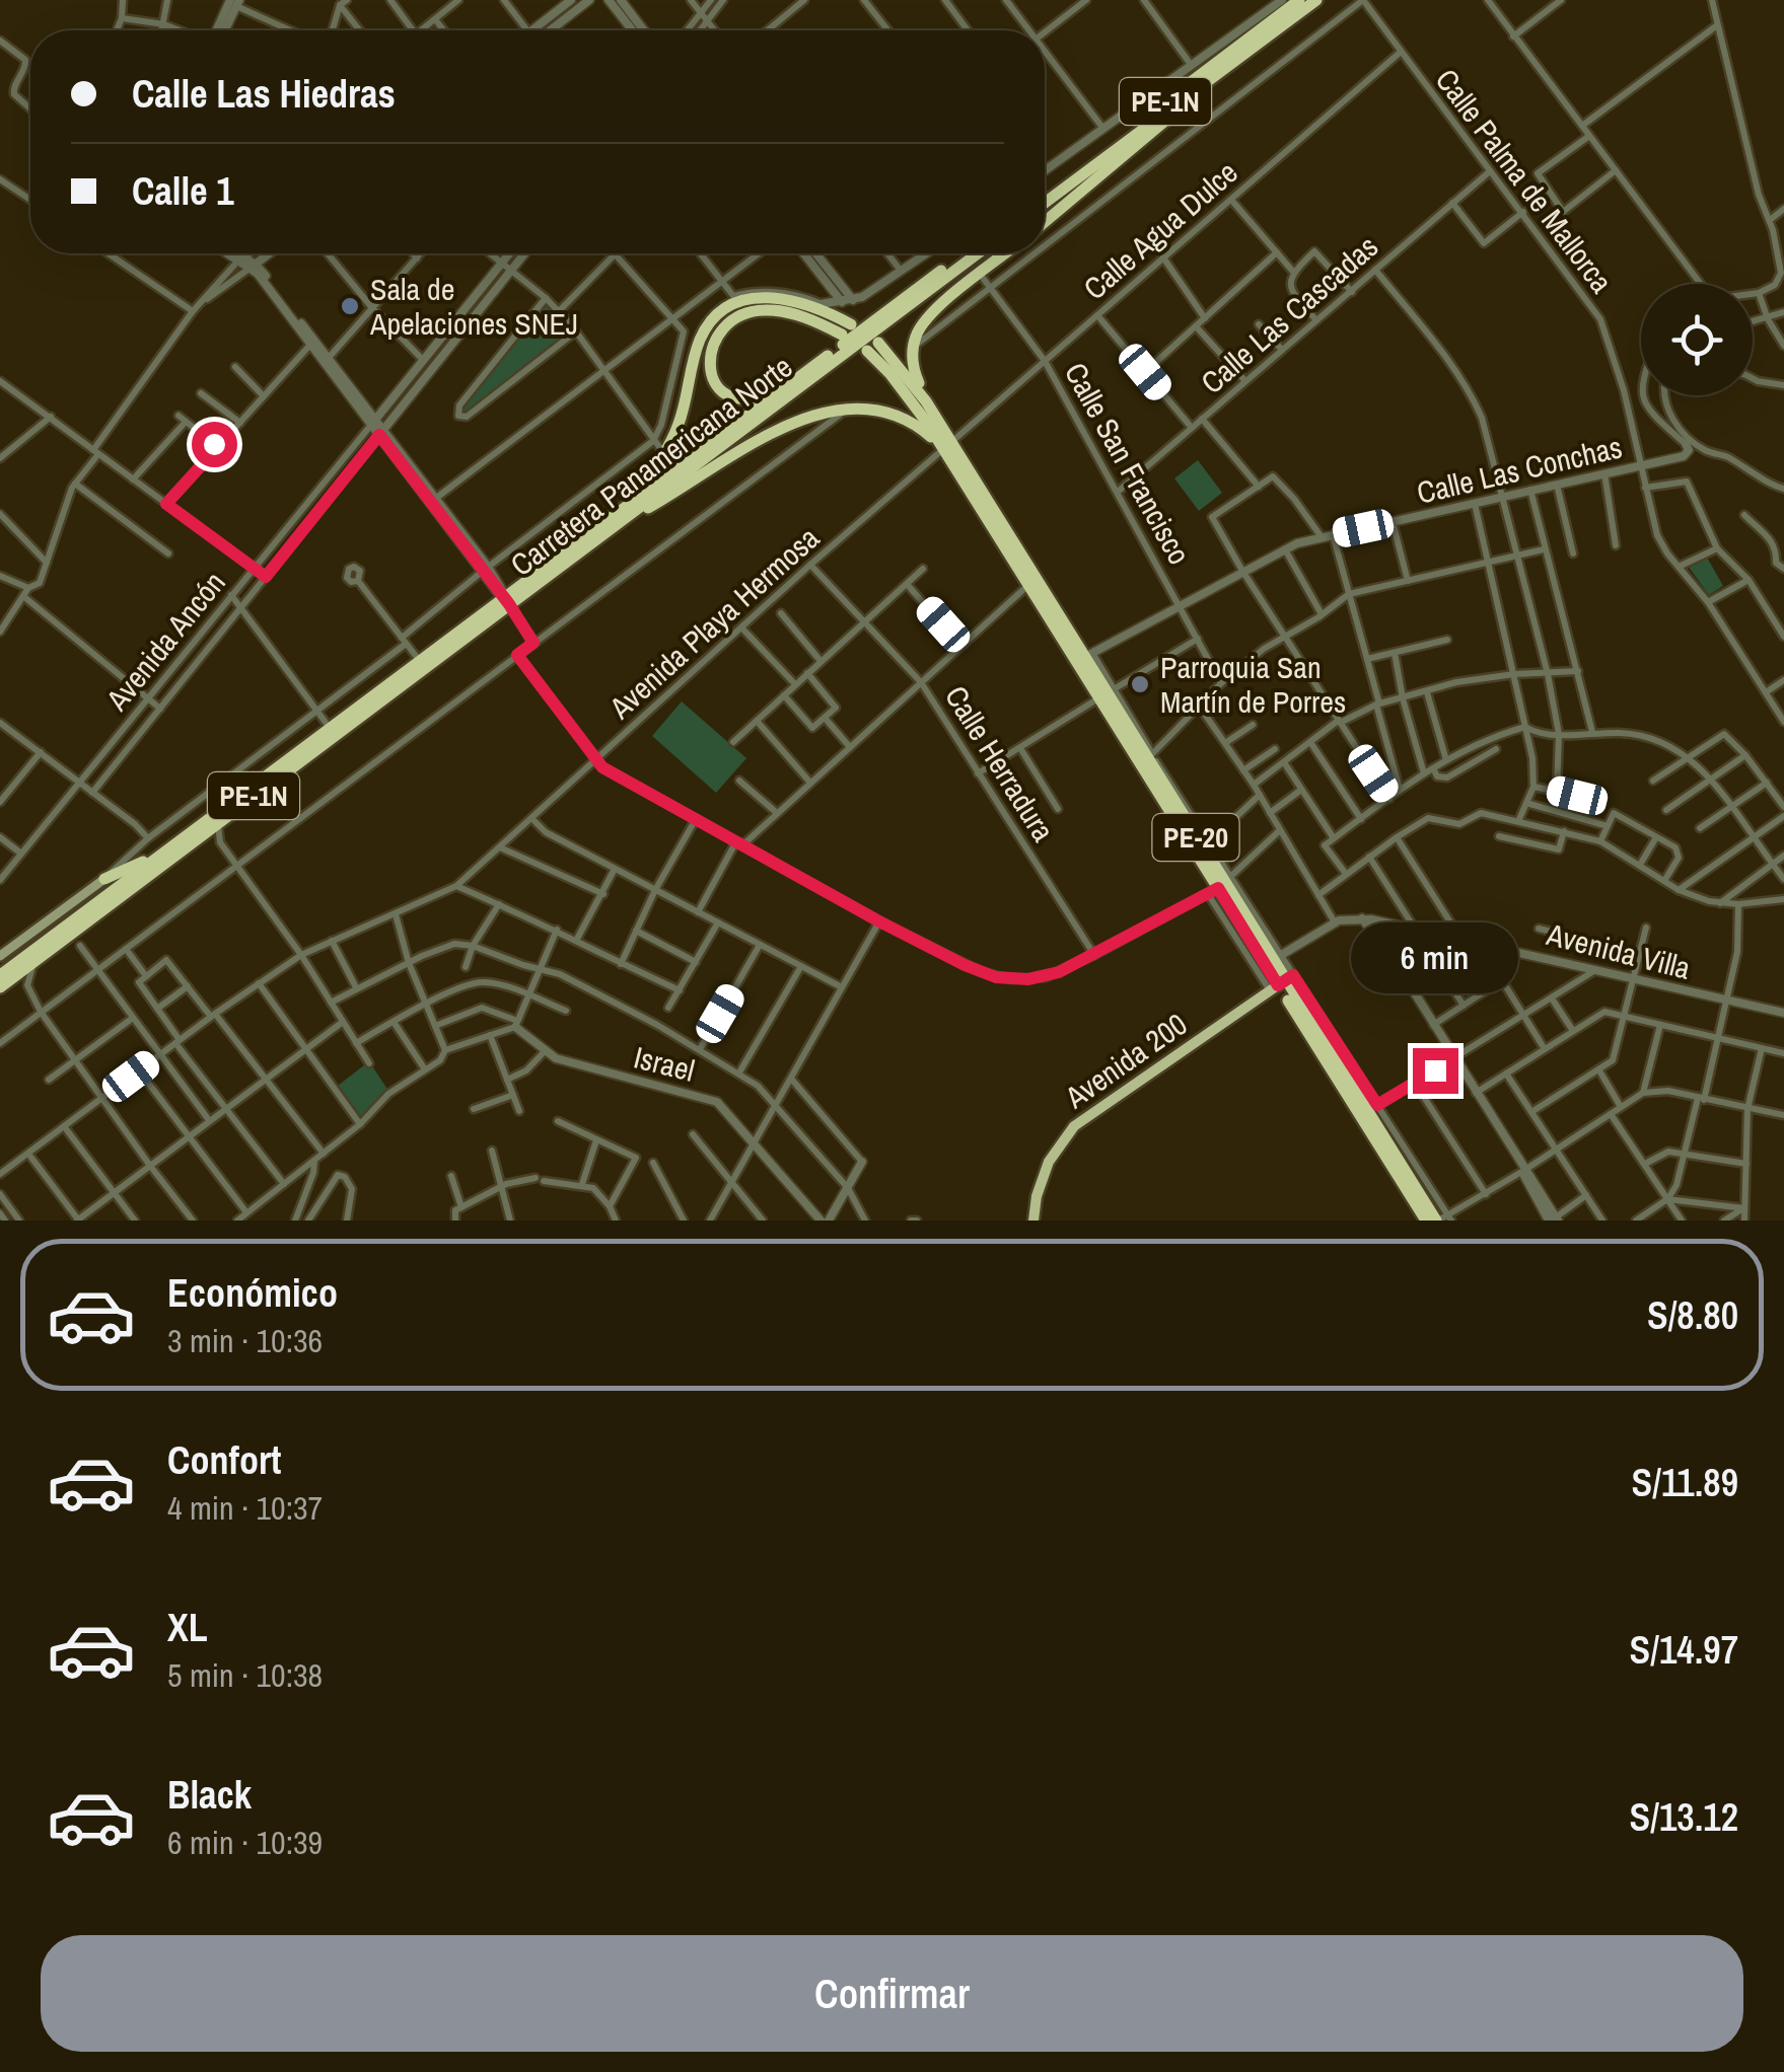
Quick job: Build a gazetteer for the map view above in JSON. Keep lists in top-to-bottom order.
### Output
{
  "streets": {
    "highway": ["PE-1N", "Carretera Panamericana Norte", "PE-20"],
    "main road": ["Avenida 200"],
    "street": [
      "Calle Palma de Mallorca",
      "Calle Agua Dulce",
      "Calle Las Cascadas",
      "Calle San Francisco",
      "Calle Las Conchas",
      "Avenida Playa Hermosa",
      "Avenida Ancón",
      "Calle Herradura",
      "Avenida Villa",
      "Israel"
    ]
  },
  "crossings": [
    ["Calle Palma de Mallorca", "Calle Agua Dulce"],
    ["Calle Palma de Mallorca", "Calle Las Cascadas"],
    ["Calle Palma de Mallorca", "Calle Las Conchas"],
    ["Calle Agua Dulce", "Calle San Francisco"],
    ["Calle Agua Dulce", "Avenida Playa Hermosa"],
    ["Calle Agua Dulce", "PE-20"],
    ["Calle Las Cascadas", "Calle San Francisco"],
    ["Calle San Francisco", "Calle Las Conchas"],
    ["Calle Las Conchas", "PE-20"],
    ["Avenida Playa Hermosa", "Calle Herradura"],
    ["Avenida Playa Hermosa", "PE-20"],
    ["PE-20", "Avenida Villa"],
    ["PE-20", "Avenida 200"]
  ],
  "places": ["Sala de Apelaciones SNEJ", "Parroquia San Martín de Porres"],
  "page": {
    "banner": ["Calle Las Hiedras", "Calle 1"],
    "bubble": "6 min",
    "list": [
      {
        "name": "Económico",
        "note": "3 min · 10:36",
        "value": "S/8.80"
      },
      {
        "name": "Confort",
        "note": "4 min · 10:37",
        "value": "S/11.89"
      },
      {
        "name": "XL",
        "note": "5 min · 10:38",
        "value": "S/14.97"
      },
      {
        "name": "Black",
        "note": "6 min · 10:39",
        "value": "S/13.12"
      }
    ],
    "buttons": "Confirmar"
  }
}
